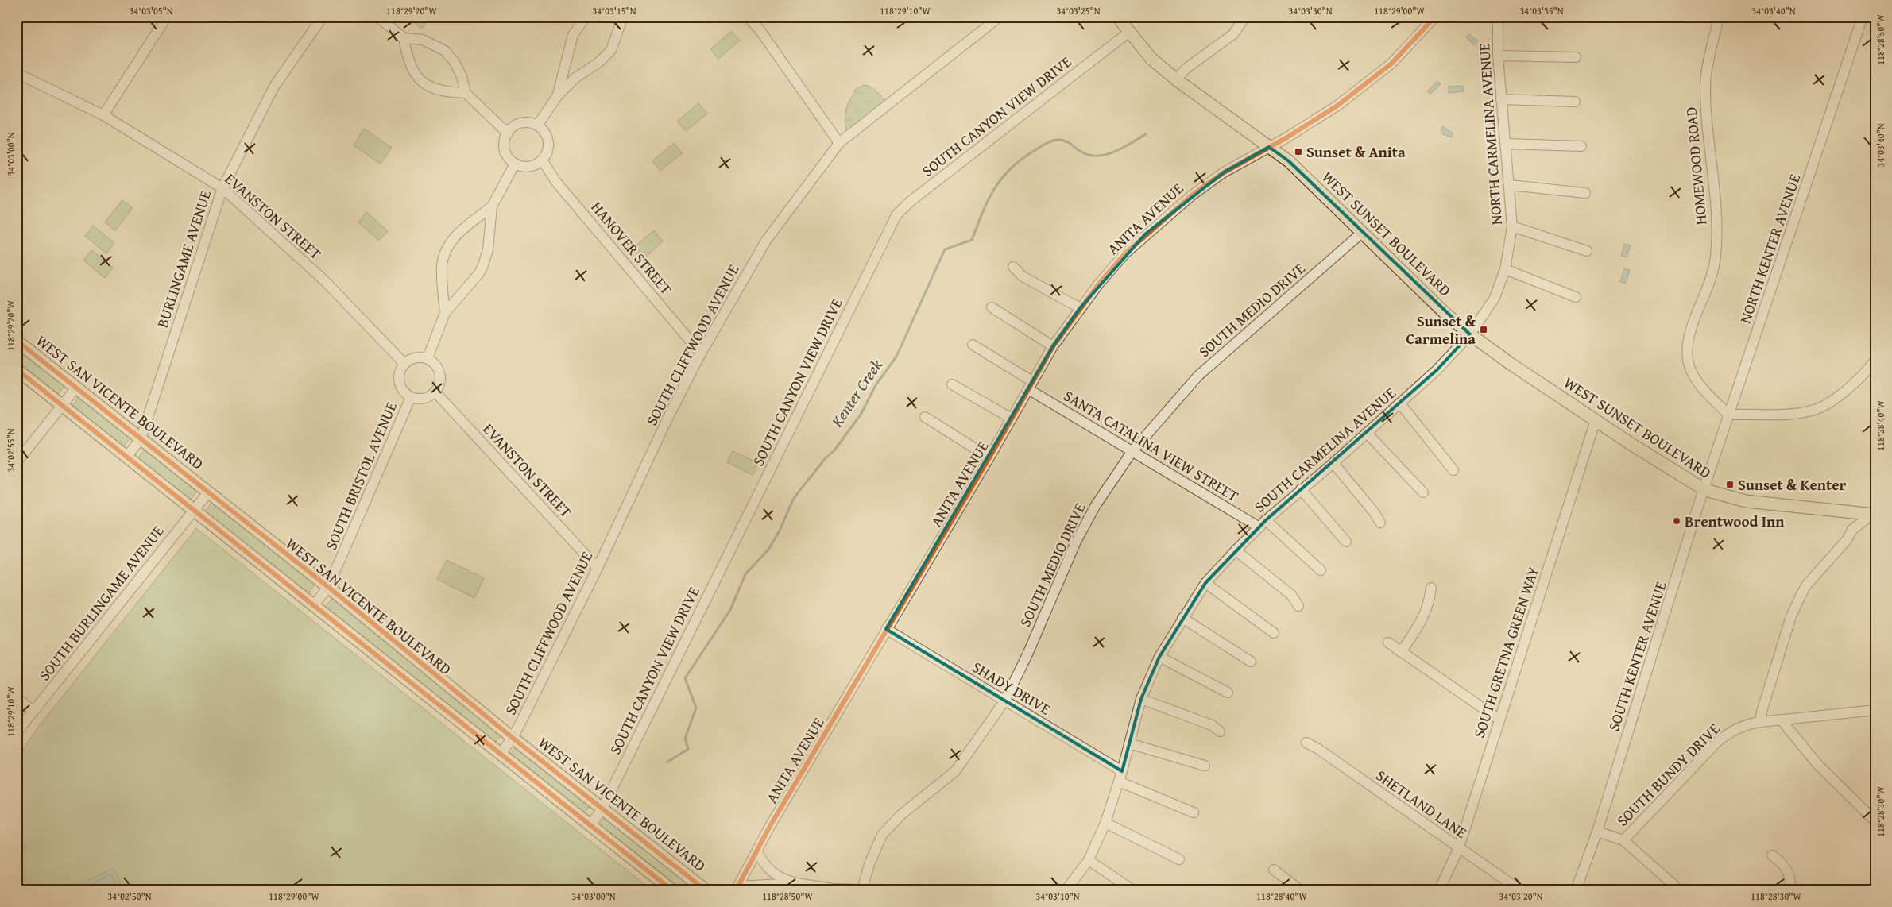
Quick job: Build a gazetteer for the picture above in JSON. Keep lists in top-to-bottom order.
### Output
{
  "streets": {
    "main road": ["WEST SUNSET BOULEVARD", "WEST SAN VICENTE BOULEVARD"],
    "street": [
      "SOUTH CANYON VIEW DRIVE",
      "NORTH CARMELINA AVENUE",
      "HOMEWOOD ROAD",
      "EVANSTON STREET",
      "ANITA AVENUE",
      "HANOVER STREET",
      "NORTH KENTER AVENUE",
      "BURLINGAME AVENUE",
      "SOUTH MEDIO DRIVE",
      "SOUTH CLIFFWOOD AVENUE",
      "SANTA CATALINA VIEW STREET",
      "SOUTH CARMELINA AVENUE",
      "SOUTH BRISTOL AVENUE",
      "SOUTH BURLINGAME AVENUE",
      "SOUTH GRETNA GREEN WAY",
      "SOUTH KENTER AVENUE",
      "SHADY DRIVE",
      "SOUTH BUNDY DRIVE",
      "SHETLAND LANE"
    ]
  },
  "crossings": [
    ["SOUTH CANYON VIEW DRIVE", "WEST SUNSET BOULEVARD"],
    ["SOUTH CANYON VIEW DRIVE", "WEST SAN VICENTE BOULEVARD"],
    ["NORTH CARMELINA AVENUE", "WEST SUNSET BOULEVARD"],
    ["NORTH CARMELINA AVENUE", "SOUTH CARMELINA AVENUE"],
    ["HOMEWOOD ROAD", "NORTH KENTER AVENUE"],
    ["EVANSTON STREET", "BURLINGAME AVENUE"],
    ["EVANSTON STREET", "SOUTH CLIFFWOOD AVENUE"],
    ["EVANSTON STREET", "SOUTH BRISTOL AVENUE"],
    ["ANITA AVENUE", "WEST SUNSET BOULEVARD"],
    ["ANITA AVENUE", "SANTA CATALINA VIEW STREET"],
    ["ANITA AVENUE", "SHADY DRIVE"],
    ["WEST SUNSET BOULEVARD", "NORTH KENTER AVENUE"],
    ["WEST SUNSET BOULEVARD", "SOUTH MEDIO DRIVE"],
    ["WEST SUNSET BOULEVARD", "SOUTH CARMELINA AVENUE"],
    ["WEST SUNSET BOULEVARD", "SOUTH GRETNA GREEN WAY"],
    ["WEST SUNSET BOULEVARD", "SOUTH KENTER AVENUE"],
    ["HANOVER STREET", "SOUTH CLIFFWOOD AVENUE"],
    ["NORTH KENTER AVENUE", "SOUTH KENTER AVENUE"],
    ["BURLINGAME AVENUE", "WEST SAN VICENTE BOULEVARD"],
    ["SOUTH MEDIO DRIVE", "SANTA CATALINA VIEW STREET"],
    ["SOUTH MEDIO DRIVE", "SHADY DRIVE"],
    ["SOUTH CLIFFWOOD AVENUE", "WEST SAN VICENTE BOULEVARD"],
    ["WEST SAN VICENTE BOULEVARD", "SOUTH BRISTOL AVENUE"],
    ["WEST SAN VICENTE BOULEVARD", "SOUTH BURLINGAME AVENUE"],
    ["SANTA CATALINA VIEW STREET", "SOUTH CARMELINA AVENUE"],
    ["SOUTH CARMELINA AVENUE", "SHADY DRIVE"],
    ["SOUTH GRETNA GREEN WAY", "SHETLAND LANE"],
    ["SOUTH KENTER AVENUE", "SOUTH BUNDY DRIVE"]
  ],
  "water": ["Kenter Creek"],
  "places": {
    "transit": ["Sunset & Anita", "Sunset & Carmelina", "Sunset & Kenter"],
    "other": ["Brentwood Inn"]
  },
  "coordinates": [
    "34°03'05\"N",
    "118°29'20\"W",
    "34°03'15\"N",
    "118°29'10\"W",
    "34°03'25\"N",
    "34°03'30\"N",
    "118°29'00\"W",
    "34°03'35\"N",
    "34°03'40\"N",
    "118°28'50\"W",
    "34°03'00\"N",
    "118°28'40\"W",
    "34°02'55\"N",
    "118°28'30\"W",
    "34°02'50\"N",
    "34°03'10\"N",
    "34°03'20\"N"
  ]
}
